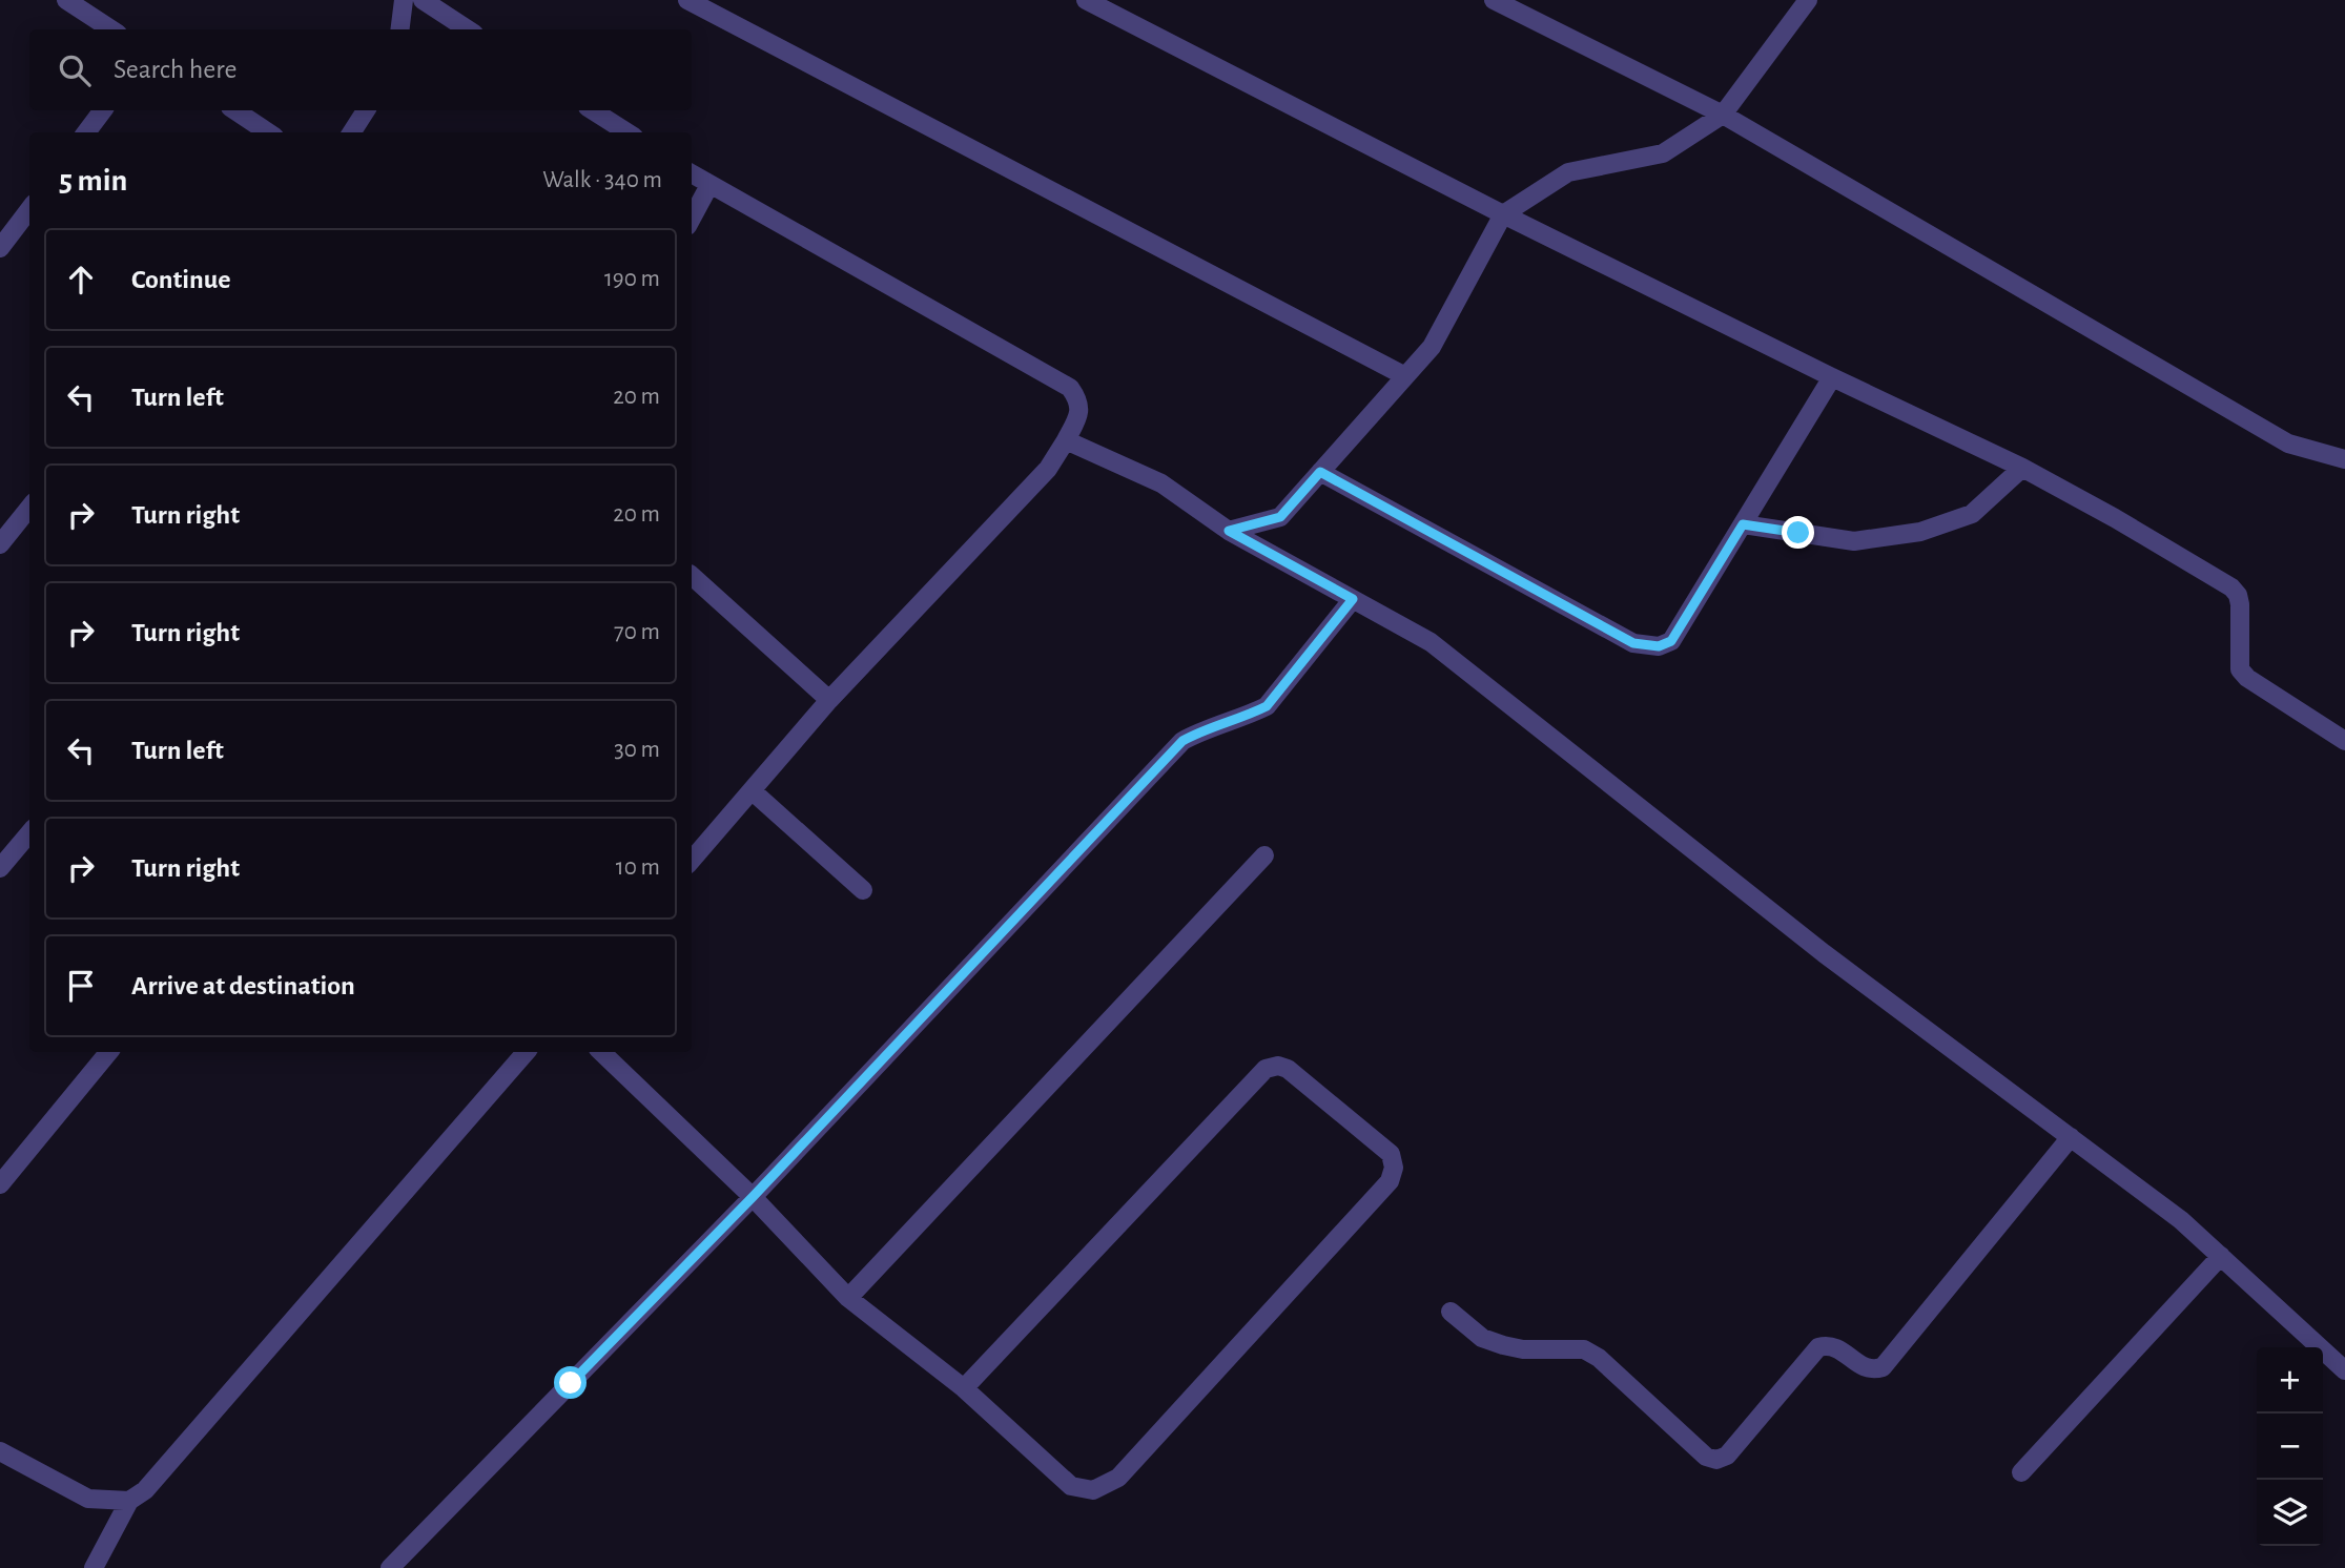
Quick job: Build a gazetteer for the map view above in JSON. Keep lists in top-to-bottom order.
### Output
{
  "page": {
    "search": "Search here",
    "heading": ["5 min", "Walk · 340 m"],
    "list": [
      ["Continue", "190 m"],
      ["Turn left", "20 m"],
      ["Turn right", "20 m"],
      ["Turn right", "70 m"],
      ["Turn left", "30 m"],
      ["Turn right", "10 m"],
      "Arrive at destination"
    ],
    "map_buttons": ["+", "−"]
  }
}
